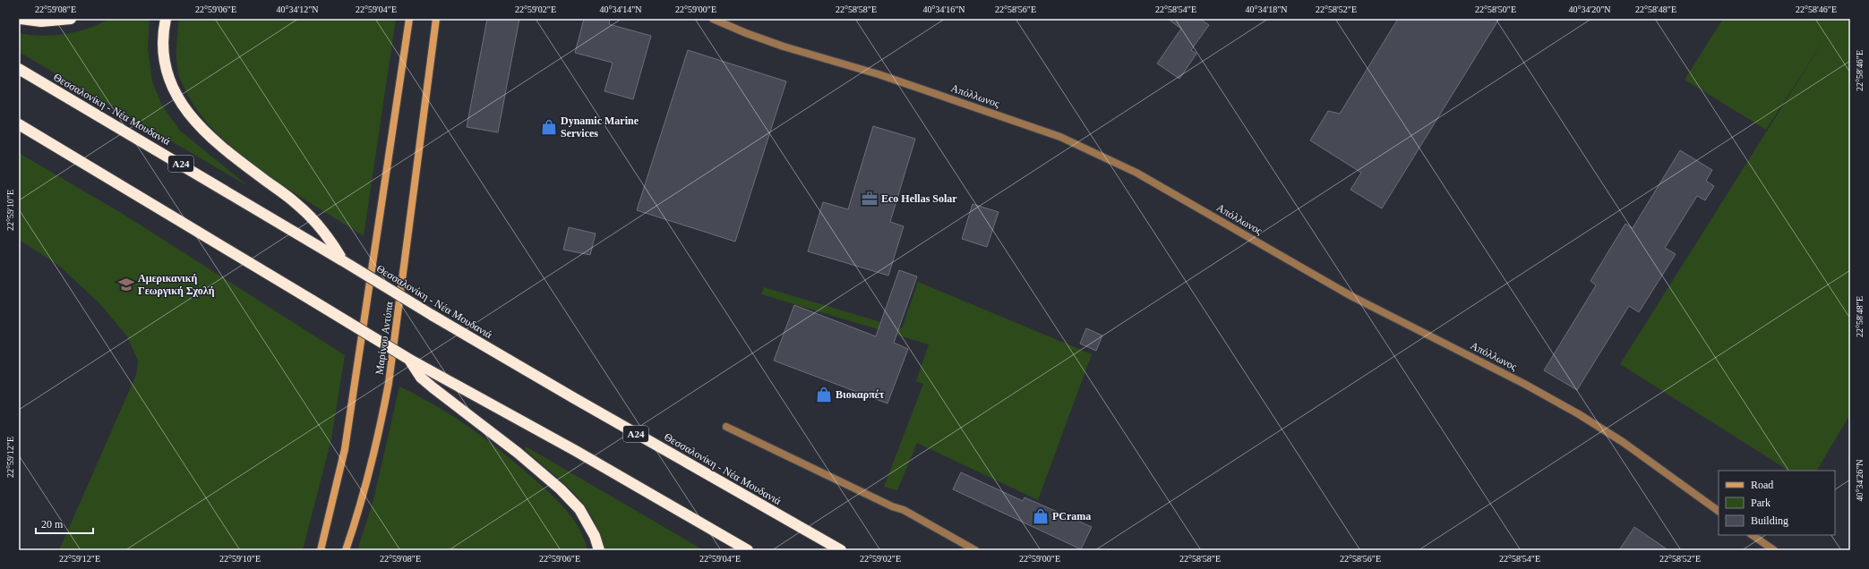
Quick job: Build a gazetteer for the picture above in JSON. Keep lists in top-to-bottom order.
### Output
{
  "streets": {
    "highway": ["Θεσσαλονίκη - Νέα Μουδανιά", "Α24"],
    "main road": ["Μαρίνου Αντύπα"],
    "street": ["Απόλλωνος"]
  },
  "places": {
    "shop": ["Dynamic Marine Services", "Βιοκαρπέτ", "PCrama"],
    "office": ["Eco Hellas Solar"],
    "school or university": ["Αμερικανική Γεωργική Σχολή"]
  },
  "legend": ["Road", "Park", "Building"],
  "scale_bar": "20 m",
  "coordinates": [
    "22°59'08\"E",
    "22°59'06\"E",
    "40°34'12\"N",
    "22°59'04\"E",
    "22°59'02\"E",
    "40°34'14\"N",
    "22°59'00\"E",
    "22°58'58\"E",
    "40°34'16\"N",
    "22°58'56\"E",
    "22°58'54\"E",
    "40°34'18\"N",
    "22°58'52\"E",
    "22°58'50\"E",
    "40°34'20\"N",
    "22°58'48\"E",
    "22°58'46\"E",
    "22°59'10\"E",
    "22°59'12\"E",
    "40°34'26\"N"
  ]
}
